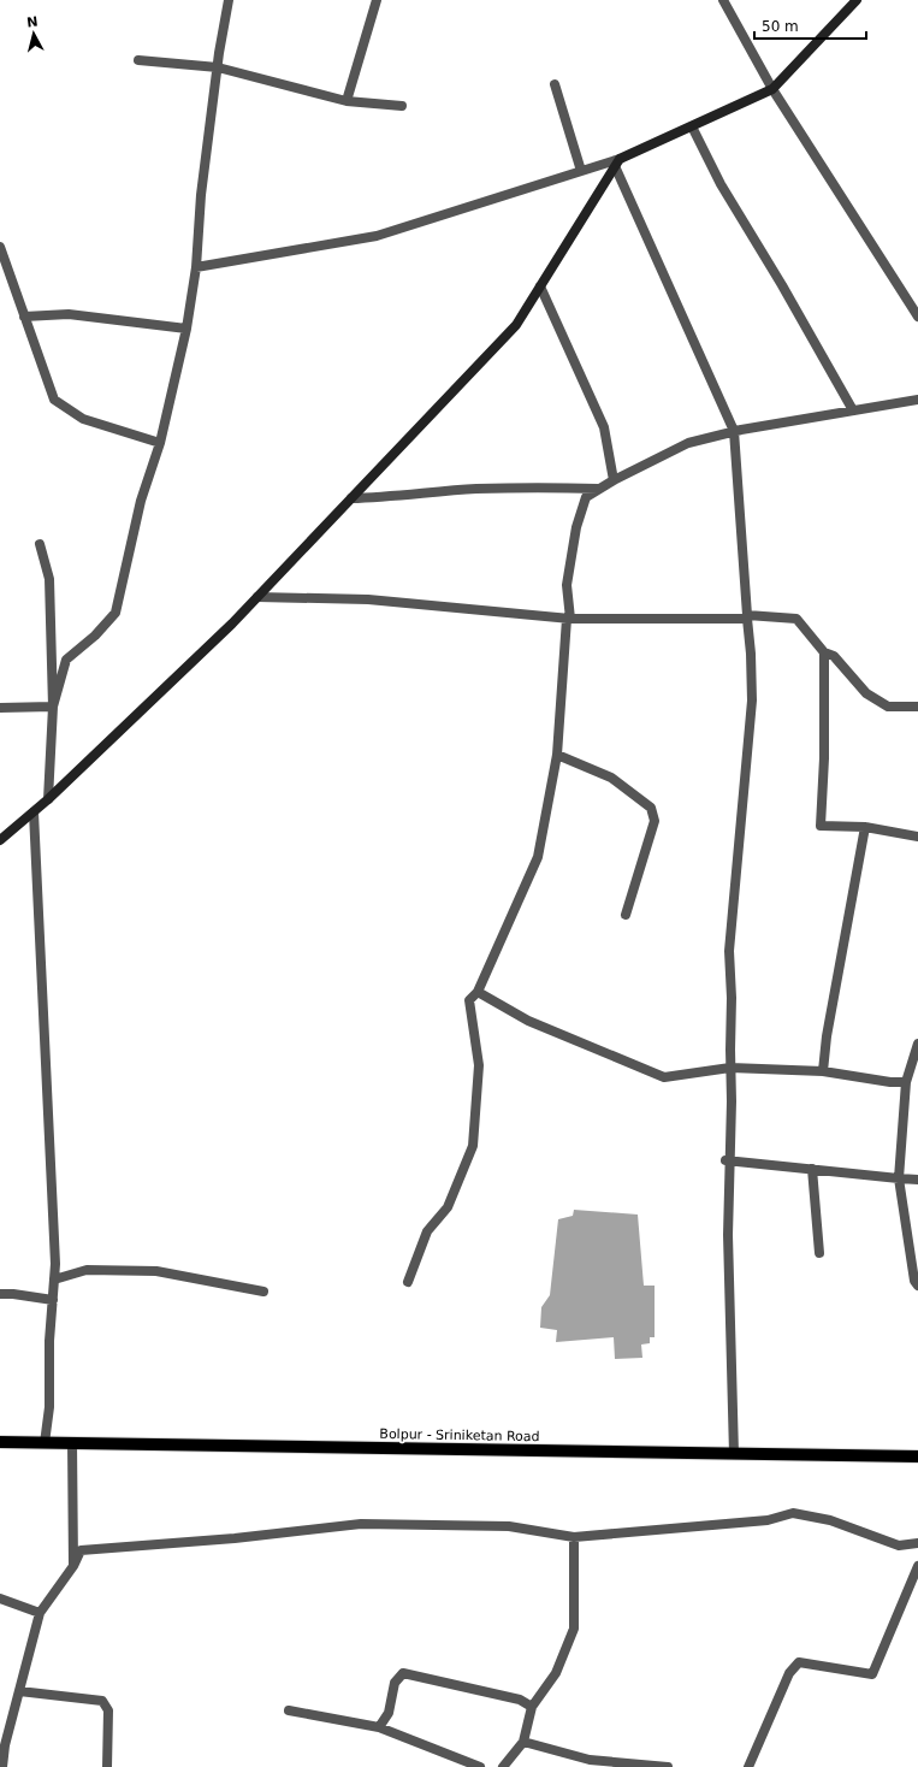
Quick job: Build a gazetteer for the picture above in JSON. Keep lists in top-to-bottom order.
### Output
{
  "streets": {
    "main road": ["Bolpur - Sriniketan Road"]
  },
  "scale_bar": "50 m",
  "north": "top"
}
